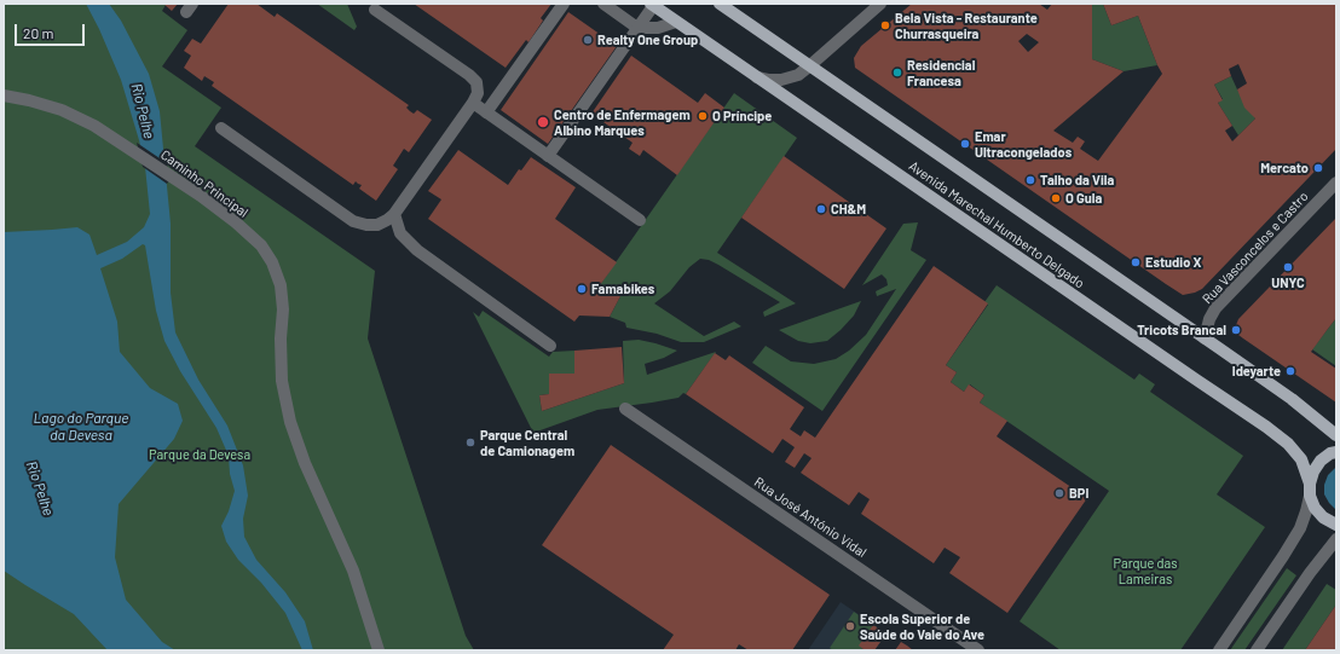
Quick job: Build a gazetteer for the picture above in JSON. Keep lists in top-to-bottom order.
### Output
{
  "streets": {
    "main road": ["Avenida Marechal Humberto Delgado"],
    "street": ["Caminho Principal", "Rua Vasconcelos e Castro", "Rua José António Vidal"]
  },
  "crossings": [
    ["Avenida Marechal Humberto Delgado", "Rua Vasconcelos e Castro"]
  ],
  "water": ["Rio Pelhe", "Lago do Parque da Devesa"],
  "parks": ["Parque da Devesa", "Parque das Lameiras"],
  "places": [
    "Bela Vista - Restaurante Churrasqueira",
    "Realty One Group",
    "Residencial Francesa",
    "O Príncipe",
    "Centro de Enfermagem Albino Marques",
    "Emar Ultracongelados",
    "Mercato",
    "Talho da Vila",
    "O Gula",
    "CH&M",
    "Estudio X",
    "UNYC",
    "Famabikes",
    "Tricots Brancal",
    "Ideyarte",
    "Parque Central de Camionagem",
    "BPI",
    "Escola Superior de Saúde do Vale do Ave"
  ],
  "scale_bar": "20 m"
}
